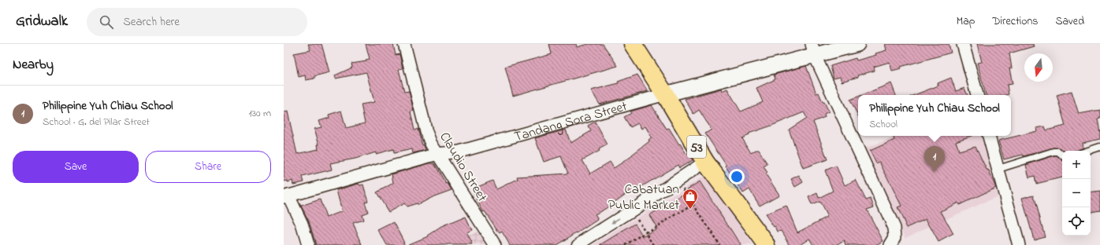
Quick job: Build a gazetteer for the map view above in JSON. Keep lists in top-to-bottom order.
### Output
{
  "streets": {
    "highway": ["53"],
    "street": ["Tandang Sora Street", "Claudio Street"]
  },
  "crossings": [
    ["Tandang Sora Street", "53"],
    ["Tandang Sora Street", "Claudio Street"]
  ],
  "places": {
    "shop": ["Cabatuan Public Market"]
  },
  "north": "bottom",
  "page": {
    "header": "Gridwalk",
    "search": "Search here",
    "nav": ["Map", "Directions", "Saved"],
    "heading": "Nearby",
    "list": [
      {
        "mark": "1",
        "name": "Philippine Yuh Chiau School",
        "note": "School · G. del Pilar Street",
        "value": "130 m"
      }
    ],
    "popup": ["Philippine Yuh Chiau School", "School"],
    "buttons": ["Save", "Share"],
    "pins": "1",
    "map_buttons": ["+", "−"]
  }
}
